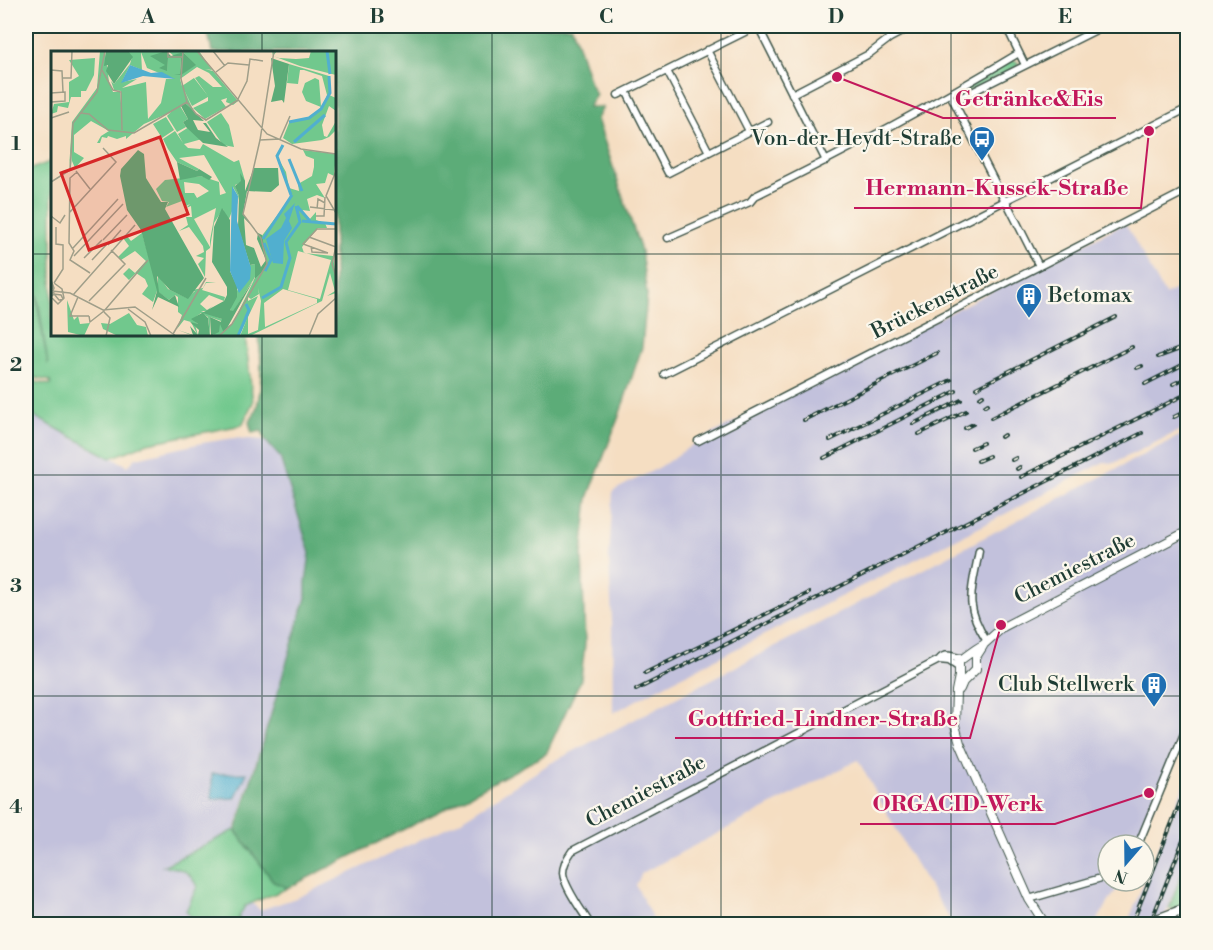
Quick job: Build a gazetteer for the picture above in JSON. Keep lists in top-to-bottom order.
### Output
{
  "streets": {
    "street": ["Brückenstraße", "Chemiestraße"]
  },
  "places": {
    "other": [
      "Getränke&Eis",
      "Hermann-Kussek-Straße",
      "Gottfried-Lindner-Straße",
      "ORGACID-Werk"
    ],
    "bus stop": ["Von-der-Heydt-Straße"],
    "building": ["Betomax", "Club Stellwerk"]
  },
  "north": "bottom",
  "grid": {
    "columns": [
      "A",
      "B",
      "C",
      "D",
      "E"
    ],
    "rows": [
      "1",
      "2",
      "3",
      "4"
    ]
  }
}
